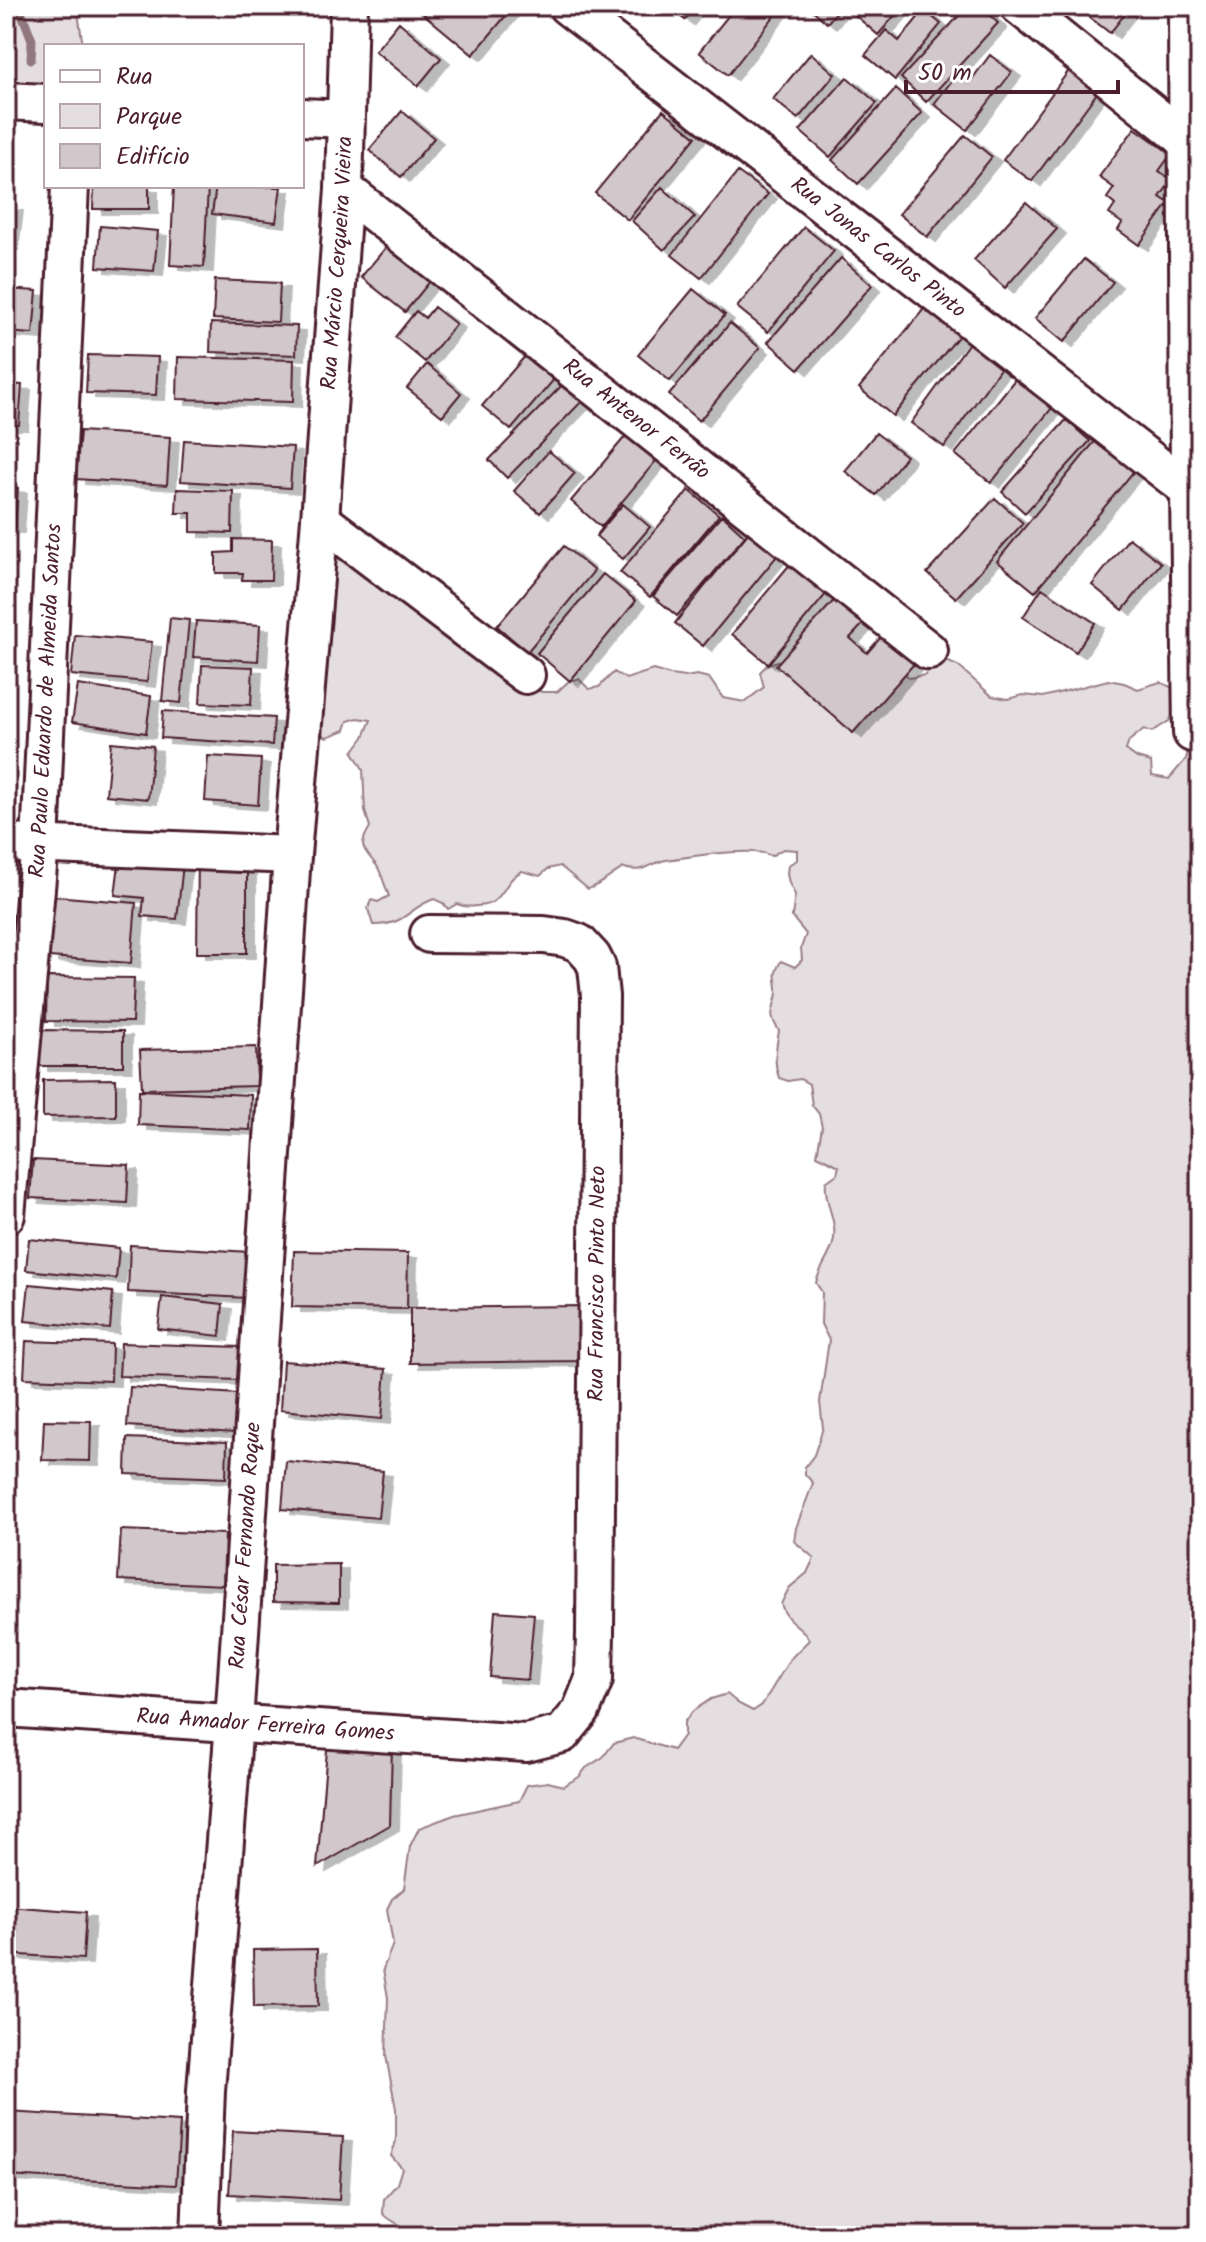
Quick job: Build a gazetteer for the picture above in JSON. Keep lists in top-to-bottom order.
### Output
{
  "streets": {
    "street": [
      "Rua Jonas Carlos Pinto",
      "Rua Márcio Cerqueira Vieira",
      "Rua Antenor Ferrão",
      "Rua Paulo Eduardo de Almeida Santos",
      "Rua Francisco Pinto Neto",
      "Rua César Fernando Roque",
      "Rua Amador Ferreira Gomes"
    ]
  },
  "crossings": [
    ["Rua Márcio Cerqueira Vieira", "Rua Antenor Ferrão"],
    ["Rua Márcio Cerqueira Vieira", "Rua César Fernando Roque"],
    ["Rua Francisco Pinto Neto", "Rua Amador Ferreira Gomes"],
    ["Rua César Fernando Roque", "Rua Amador Ferreira Gomes"]
  ],
  "legend": ["Rua", "Parque", "Edifício"],
  "scale_bar": "50 m"
}
